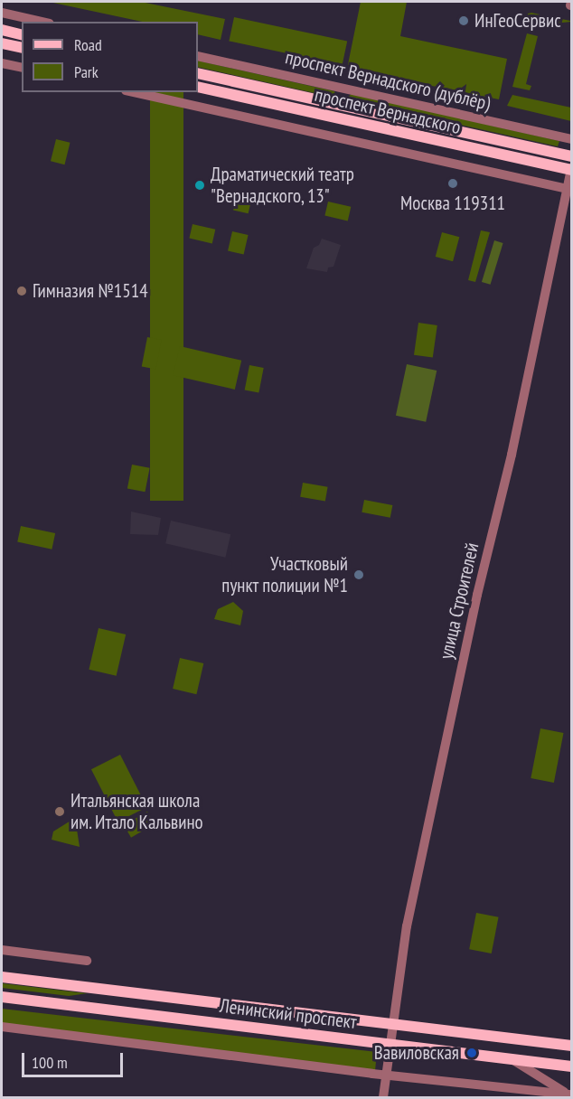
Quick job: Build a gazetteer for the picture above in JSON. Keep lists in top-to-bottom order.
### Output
{
  "streets": {
    "main road": ["проспект Вернадского", "Ленинский проспект"],
    "street": ["проспект Вернадского (дублёр)", "улица Строителей"]
  },
  "crossings": [
    ["проспект Вернадского", "улица Строителей"],
    ["улица Строителей", "Ленинский проспект"]
  ],
  "places": [
    "ИнГеоСервис",
    "Москва 119311",
    "Драматический театр \"Вернадского, 13\"",
    "Гимназия №1514",
    "Участковый пункт полиции №1",
    "Итальянская школа им. Итало Кальвино",
    "Вавиловская"
  ],
  "legend": ["Road", "Park"],
  "scale_bar": "100 m"
}
